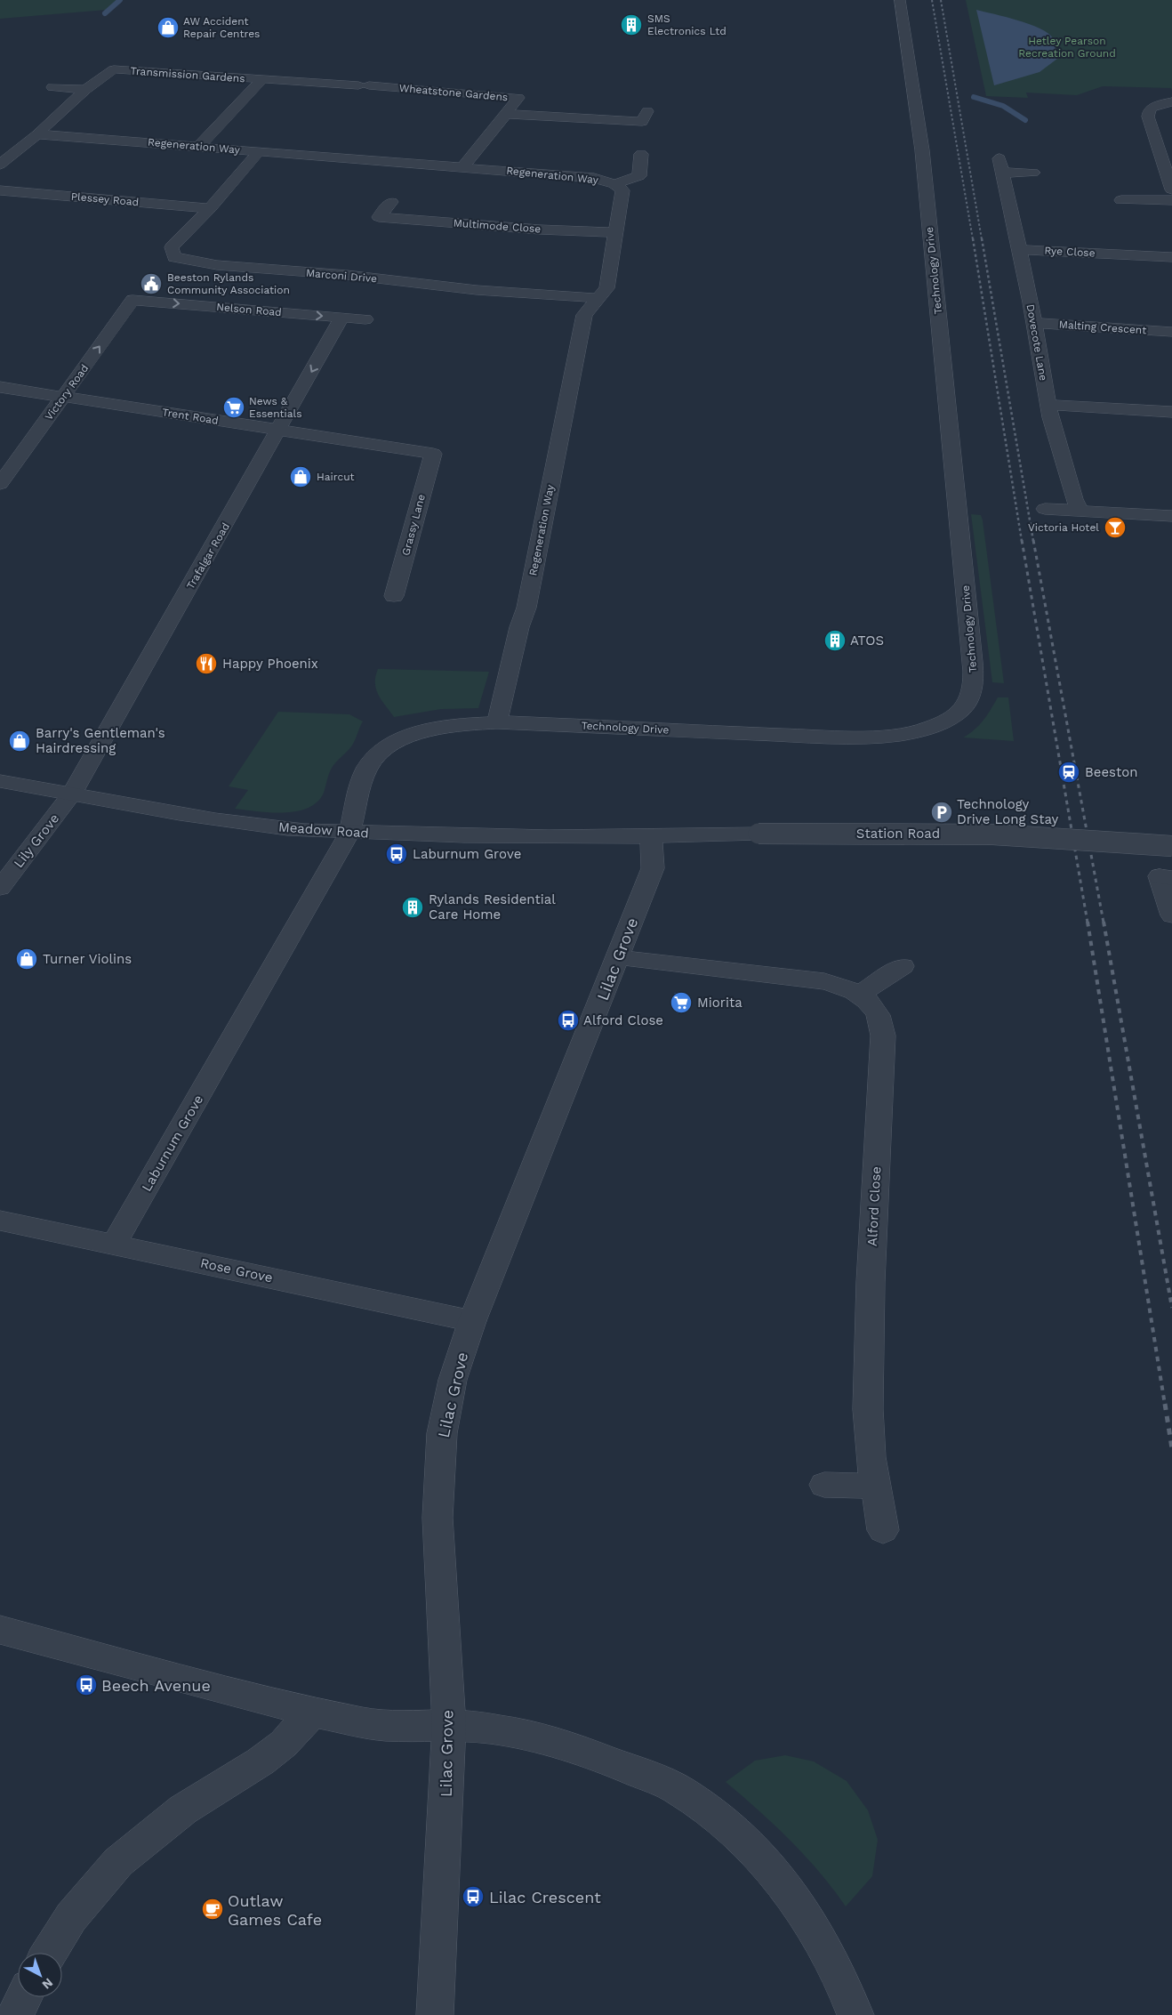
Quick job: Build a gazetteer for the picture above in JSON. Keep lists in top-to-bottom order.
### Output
{
  "streets": {
    "street": [
      "Transmission Gardens",
      "Wheatstone Gardens",
      "Regeneration Way",
      "Plessey Road",
      "Multimode Close",
      "Rye Close",
      "Technology Drive",
      "Marconi Drive",
      "Nelson Road",
      "Malting Crescent",
      "Dovecote Lane",
      "Victory Road",
      "Trent Road",
      "Grassy Lane",
      "Trafalgar Road",
      "Meadow Road",
      "Station Road",
      "Lily Grove",
      "Lilac Grove",
      "Laburnum Grove",
      "Alford Close",
      "Rose Grove"
    ]
  },
  "crossings": [
    ["Transmission Gardens", "Wheatstone Gardens"],
    ["Transmission Gardens", "Regeneration Way"],
    ["Wheatstone Gardens", "Regeneration Way"],
    ["Regeneration Way", "Multimode Close"],
    ["Regeneration Way", "Technology Drive"],
    ["Regeneration Way", "Marconi Drive"],
    ["Plessey Road", "Marconi Drive"],
    ["Rye Close", "Dovecote Lane"],
    ["Technology Drive", "Meadow Road"],
    ["Technology Drive", "Laburnum Grove"],
    ["Nelson Road", "Victory Road"],
    ["Nelson Road", "Trafalgar Road"],
    ["Malting Crescent", "Dovecote Lane"],
    ["Victory Road", "Trent Road"],
    ["Trent Road", "Grassy Lane"],
    ["Trent Road", "Trafalgar Road"],
    ["Trafalgar Road", "Meadow Road"],
    ["Trafalgar Road", "Lily Grove"],
    ["Meadow Road", "Station Road"],
    ["Meadow Road", "Lily Grove"],
    ["Meadow Road", "Lilac Grove"],
    ["Meadow Road", "Laburnum Grove"],
    ["Station Road", "Lilac Grove"],
    ["Lilac Grove", "Alford Close"],
    ["Lilac Grove", "Rose Grove"],
    ["Laburnum Grove", "Rose Grove"]
  ],
  "one_way": ["Nelson Road", "Victory Road"],
  "parks": ["Hetley Pearson Recreation Ground"],
  "places": {
    "building": ["SMS Electronics Ltd", "ATOS", "Rylands Residential Care Home"],
    "shop": [
      "AW Accident Repair Centres",
      "Haircut",
      "Barry's Gentleman's Hairdressing",
      "Turner Violins"
    ],
    "public building": ["Beeston Rylands Community Association"],
    "supermarket": ["News & Essentials", "Miorita"],
    "bar": ["Victoria Hotel"],
    "restaurant": ["Happy Phoenix"],
    "station": ["Beeston"],
    "parking": ["Technology Drive Long Stay"],
    "bus stop": [
      "Laburnum Grove",
      "Alford Close",
      "Beech Avenue",
      "Lilac Crescent"
    ],
    "cafe": ["Outlaw Games Cafe"]
  },
  "north": "bottom right"
}
